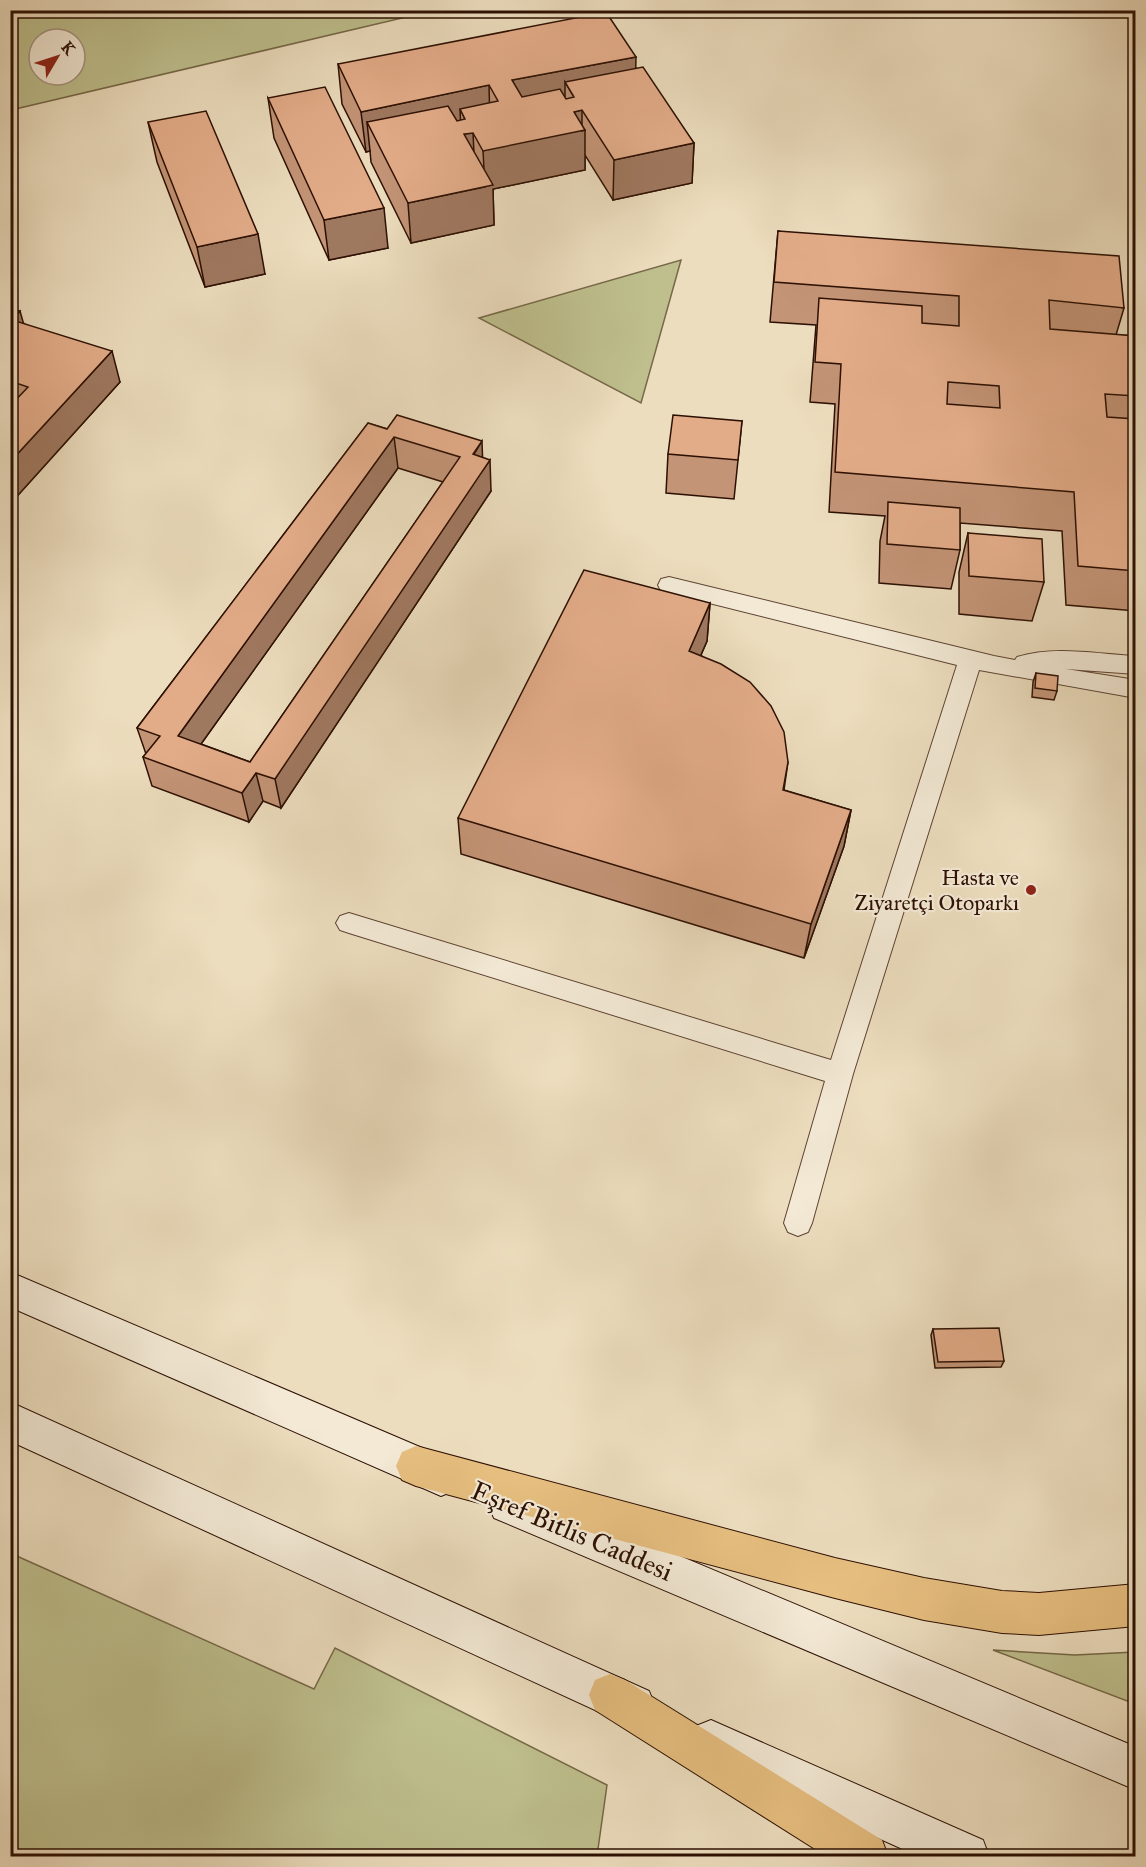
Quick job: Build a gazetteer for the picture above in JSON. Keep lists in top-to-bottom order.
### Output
{
  "streets": {
    "main road": ["Eşref Bitlis Caddesi"]
  },
  "places": ["Hasta ve Ziyaretçi Otoparkı"],
  "north": "top right"
}
